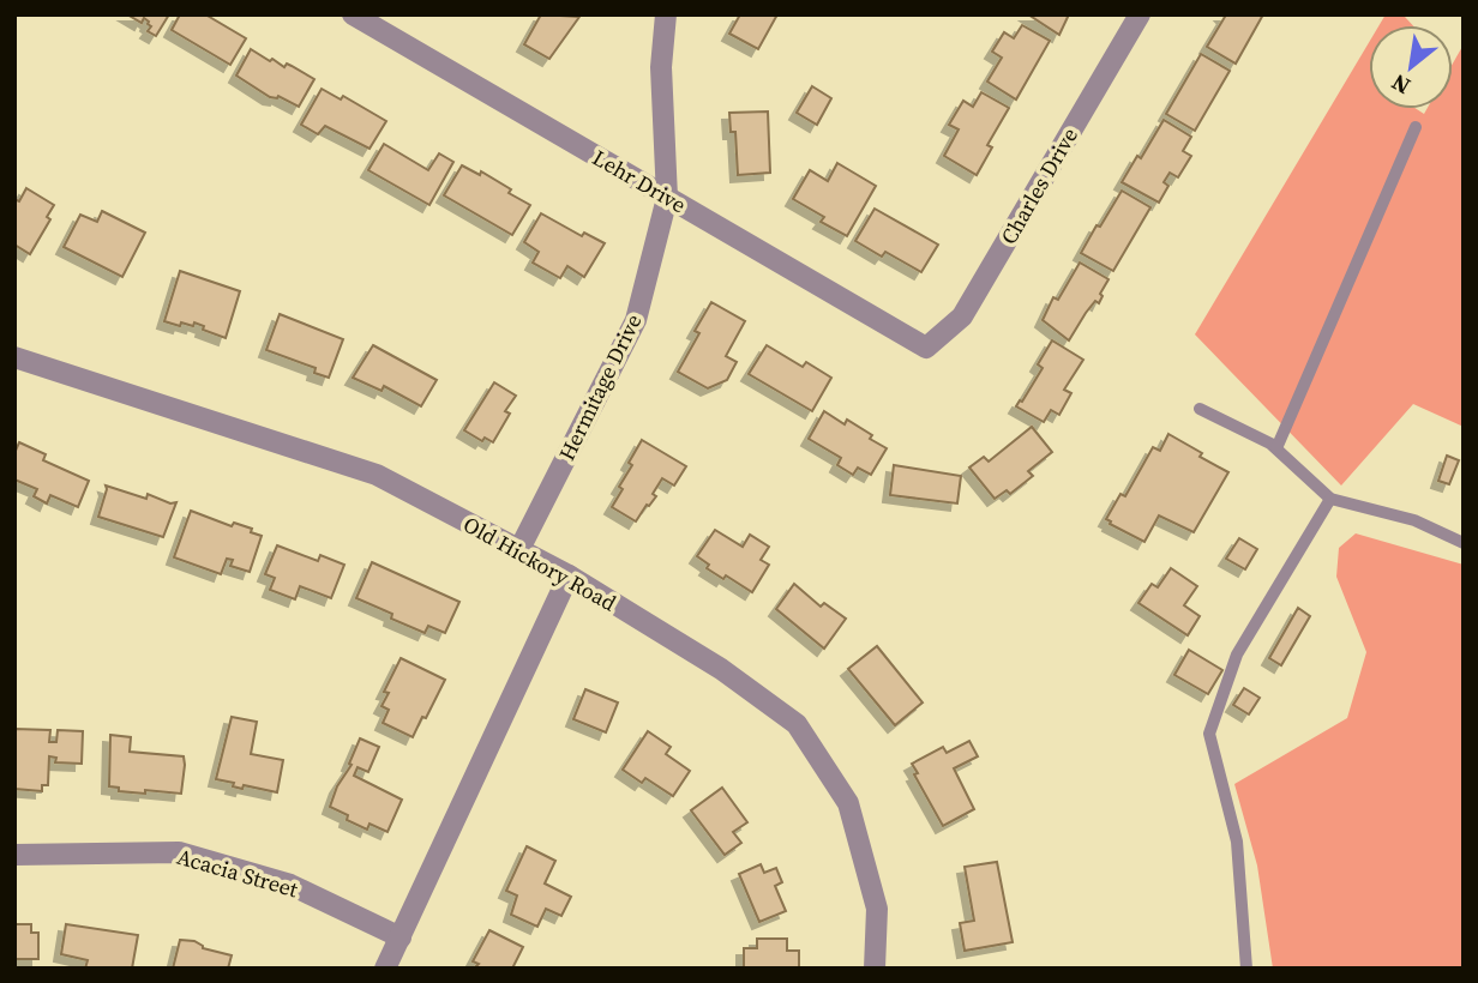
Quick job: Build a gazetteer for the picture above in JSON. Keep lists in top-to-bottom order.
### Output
{
  "streets": {
    "street": [
      "Lehr Drive",
      "Charles Drive",
      "Hermitage Drive",
      "Old Hickory Road",
      "Acacia Street"
    ]
  },
  "crossings": [
    ["Lehr Drive", "Charles Drive"],
    ["Lehr Drive", "Hermitage Drive"],
    ["Hermitage Drive", "Old Hickory Road"]
  ],
  "north": "bottom left"
}
